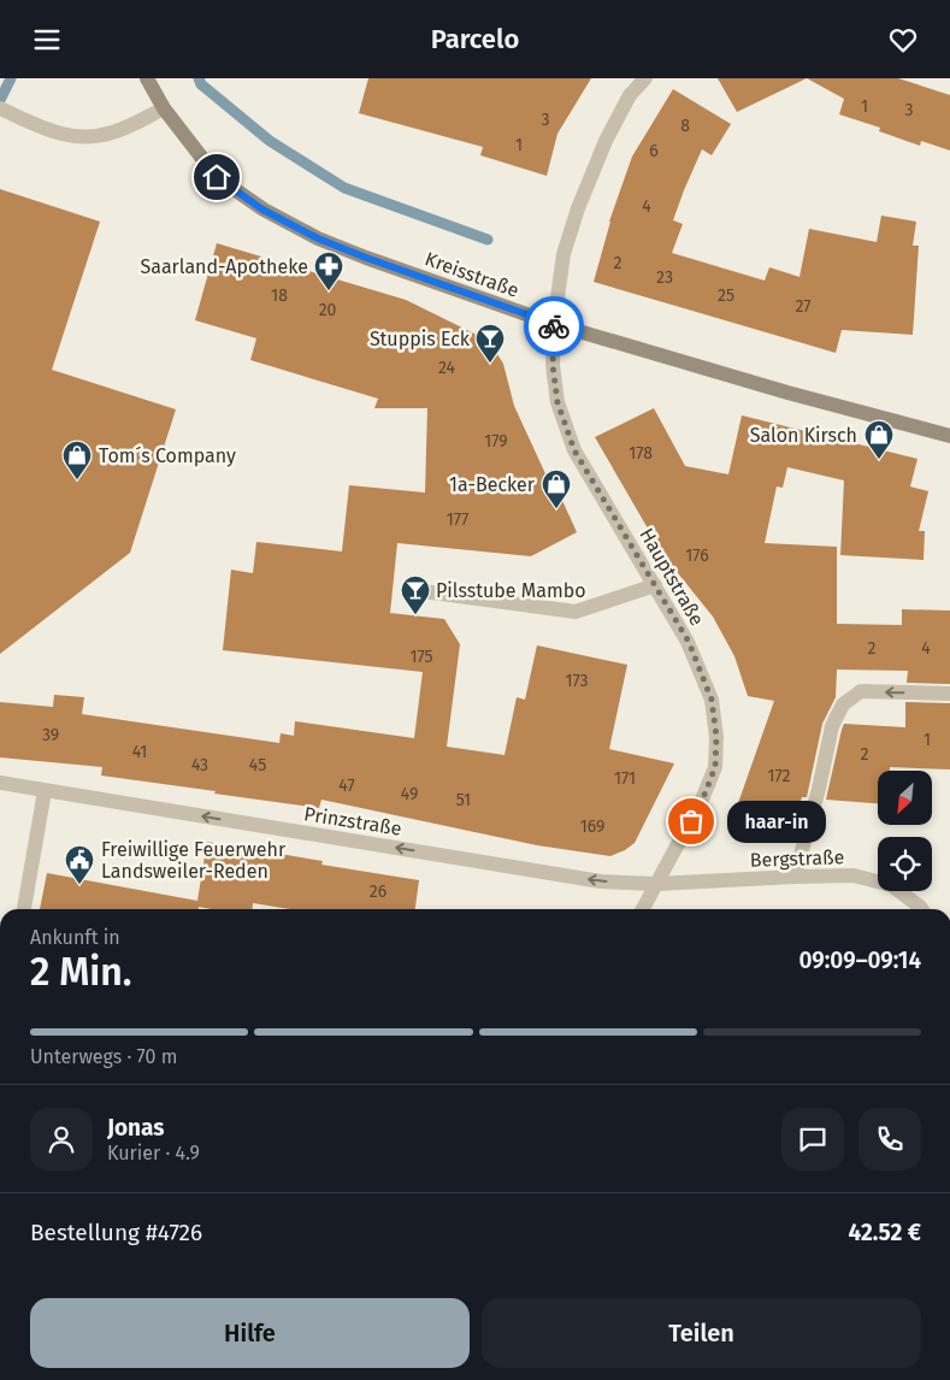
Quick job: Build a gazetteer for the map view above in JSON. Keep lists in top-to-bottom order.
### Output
{
  "streets": {
    "main road": ["Kreisstraße"],
    "street": ["Hauptstraße", "Prinzstraße", "Bergstraße"]
  },
  "crossings": [
    ["Kreisstraße", "Hauptstraße"],
    ["Hauptstraße", "Prinzstraße"],
    ["Hauptstraße", "Bergstraße"],
    ["Prinzstraße", "Bergstraße"]
  ],
  "one_way": ["Prinzstraße"],
  "places": {
    "pharmacy": ["Saarland-Apotheke"],
    "bar": ["Stuppis Eck", "Pilsstube Mambo"],
    "shop": ["Salon Kirsch", "Tom´s Company", "1a-Becker"],
    "other": ["haar-in"],
    "public building": ["Freiwillige Feuerwehr Landsweiler-Reden"]
  },
  "house_numbers": [
    "1",
    "3",
    "3",
    "8",
    "1",
    "6",
    "4",
    "2",
    "23",
    "18",
    "25",
    "27",
    "20",
    "24",
    "179",
    "178",
    "177",
    "176",
    "2",
    "4",
    "175",
    "173",
    "39",
    "1",
    "41",
    "2",
    "43",
    "45",
    "172",
    "171",
    "47",
    "49",
    "51",
    "169",
    "26"
  ],
  "north": "bottom left",
  "page": {
    "header": "Parcelo",
    "bubble": "haar-in",
    "heading": ["2 Min.", "Ankunft in", "09:09–09:14"],
    "panel": [
      "Jonas",
      "Kurier · 4.9",
      "Bestellung #4726",
      "42.52 €"
    ],
    "bar": "Unterwegs · 70 m",
    "buttons": ["Hilfe", "Teilen"]
  }
}
